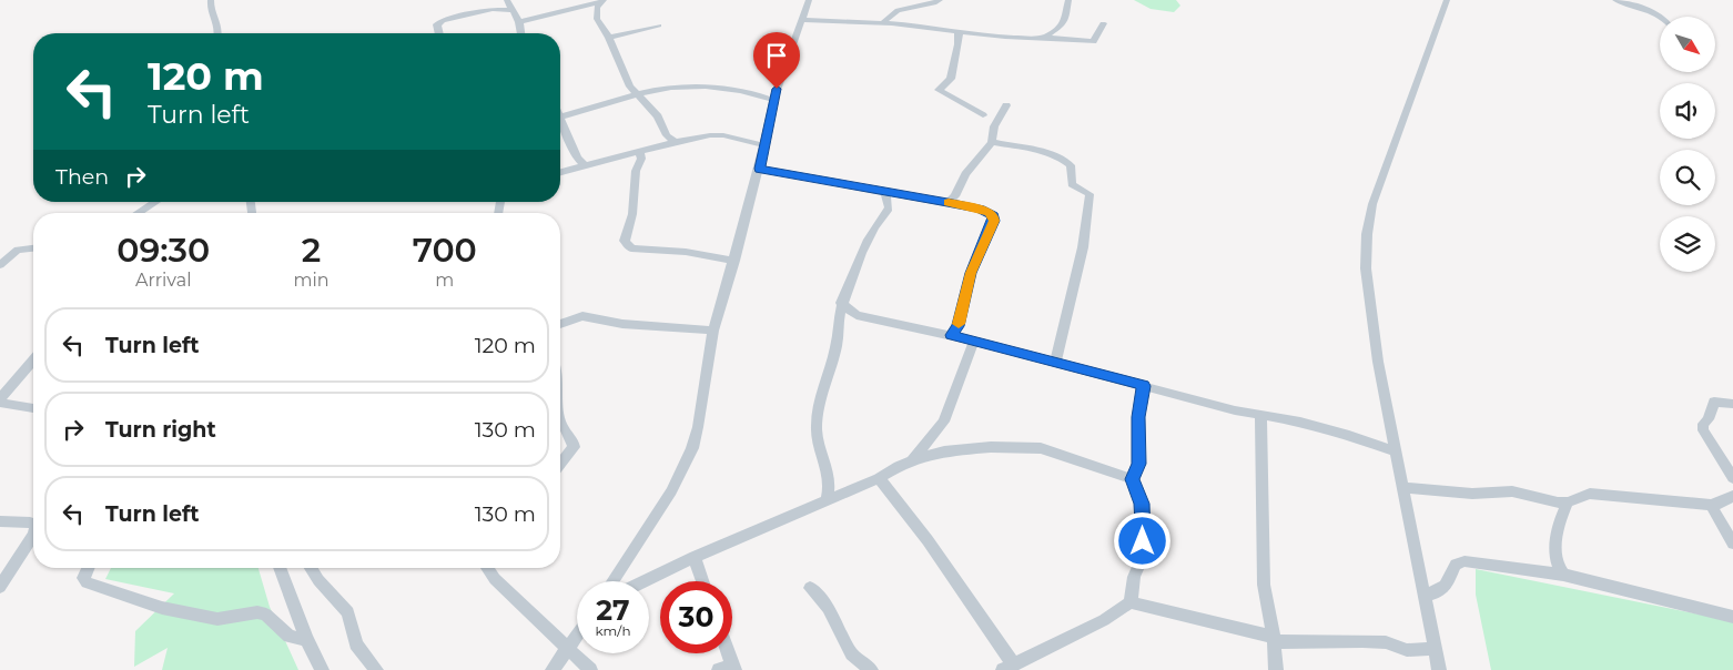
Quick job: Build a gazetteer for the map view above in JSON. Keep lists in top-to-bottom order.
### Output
{
  "north": "bottom right",
  "page": {
    "turn": ["120 m", "Turn left"],
    "then": "Then",
    "eta": [
      "09:30",
      "Arrival",
      "2",
      "min",
      "700",
      "m"
    ],
    "list": [
      {
        "name": "Turn left",
        "value": "120 m"
      },
      {
        "name": "Turn right",
        "value": "130 m"
      },
      {
        "name": "Turn left",
        "value": "130 m"
      }
    ],
    "speed": "27 km/h",
    "limit": "30"
  }
}
